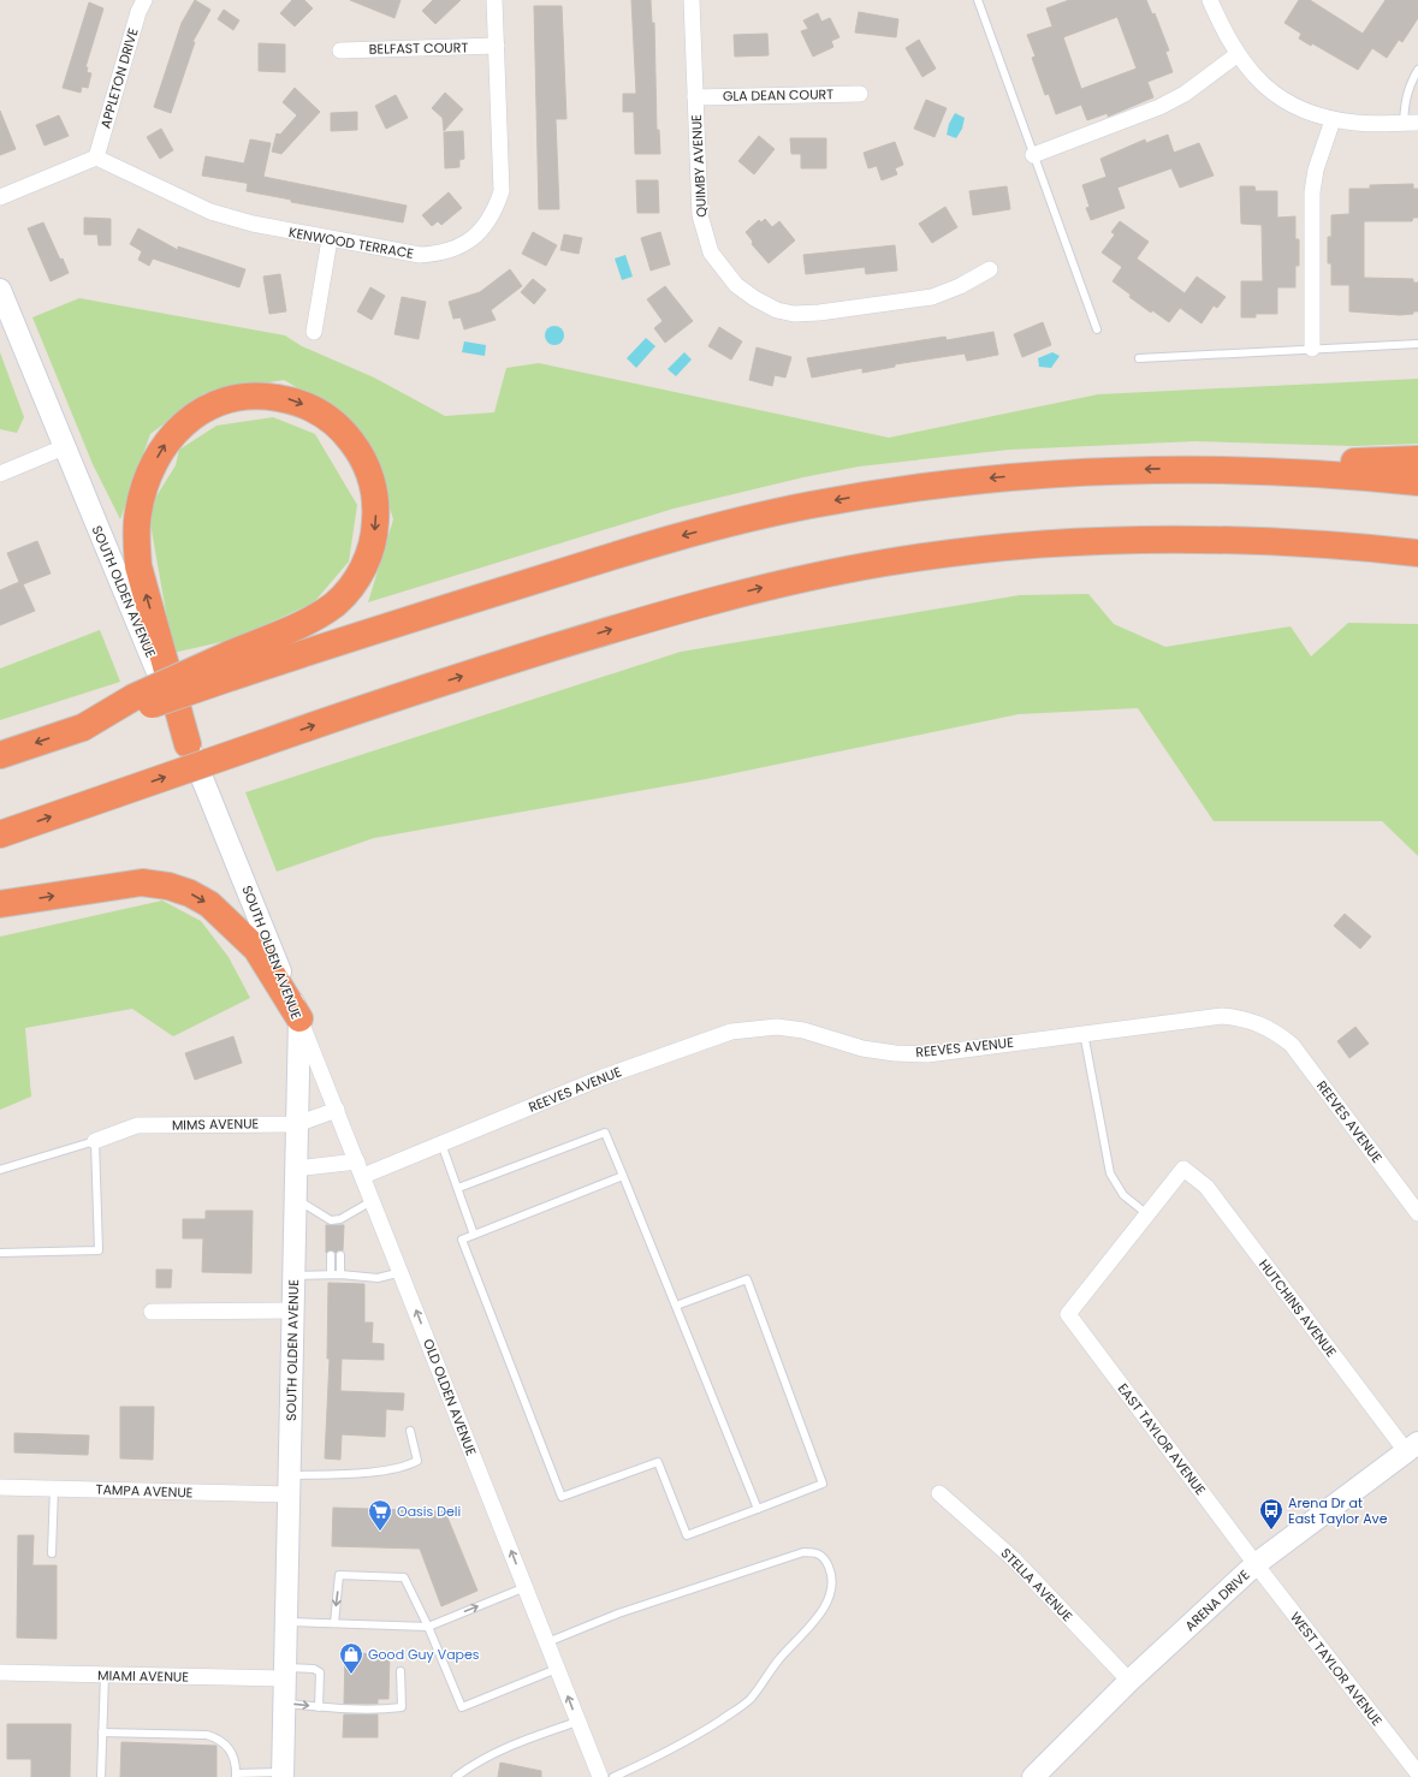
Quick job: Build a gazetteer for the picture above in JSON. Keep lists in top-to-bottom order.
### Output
{
  "streets": {
    "main road": ["SOUTH OLDEN AVENUE", "ARENA DRIVE"],
    "street": [
      "BELFAST COURT",
      "APPLETON DRIVE",
      "GLA DEAN COURT",
      "QUIMBY AVENUE",
      "KENWOOD TERRACE",
      "REEVES AVENUE",
      "MIMS AVENUE",
      "HUTCHINS AVENUE",
      "OLD OLDEN AVENUE",
      "EAST TAYLOR AVENUE",
      "TAMPA AVENUE",
      "STELLA AVENUE",
      "WEST TAYLOR AVENUE",
      "MIAMI AVENUE"
    ]
  },
  "crossings": [
    ["BELFAST COURT", "KENWOOD TERRACE"],
    ["APPLETON DRIVE", "KENWOOD TERRACE"],
    ["GLA DEAN COURT", "QUIMBY AVENUE"],
    ["SOUTH OLDEN AVENUE", "MIMS AVENUE"],
    ["SOUTH OLDEN AVENUE", "OLD OLDEN AVENUE"],
    ["SOUTH OLDEN AVENUE", "TAMPA AVENUE"],
    ["SOUTH OLDEN AVENUE", "MIAMI AVENUE"],
    ["REEVES AVENUE", "OLD OLDEN AVENUE"],
    ["MIMS AVENUE", "OLD OLDEN AVENUE"],
    ["HUTCHINS AVENUE", "EAST TAYLOR AVENUE"],
    ["HUTCHINS AVENUE", "ARENA DRIVE"],
    ["EAST TAYLOR AVENUE", "ARENA DRIVE"],
    ["EAST TAYLOR AVENUE", "WEST TAYLOR AVENUE"],
    ["STELLA AVENUE", "ARENA DRIVE"],
    ["ARENA DRIVE", "WEST TAYLOR AVENUE"]
  ],
  "one_way": ["OLD OLDEN AVENUE"],
  "places": {
    "bus stop": ["Arena Dr at East Taylor Ave"],
    "supermarket": ["Oasis Deli"],
    "shop": ["Good Guy Vapes"]
  }
}
